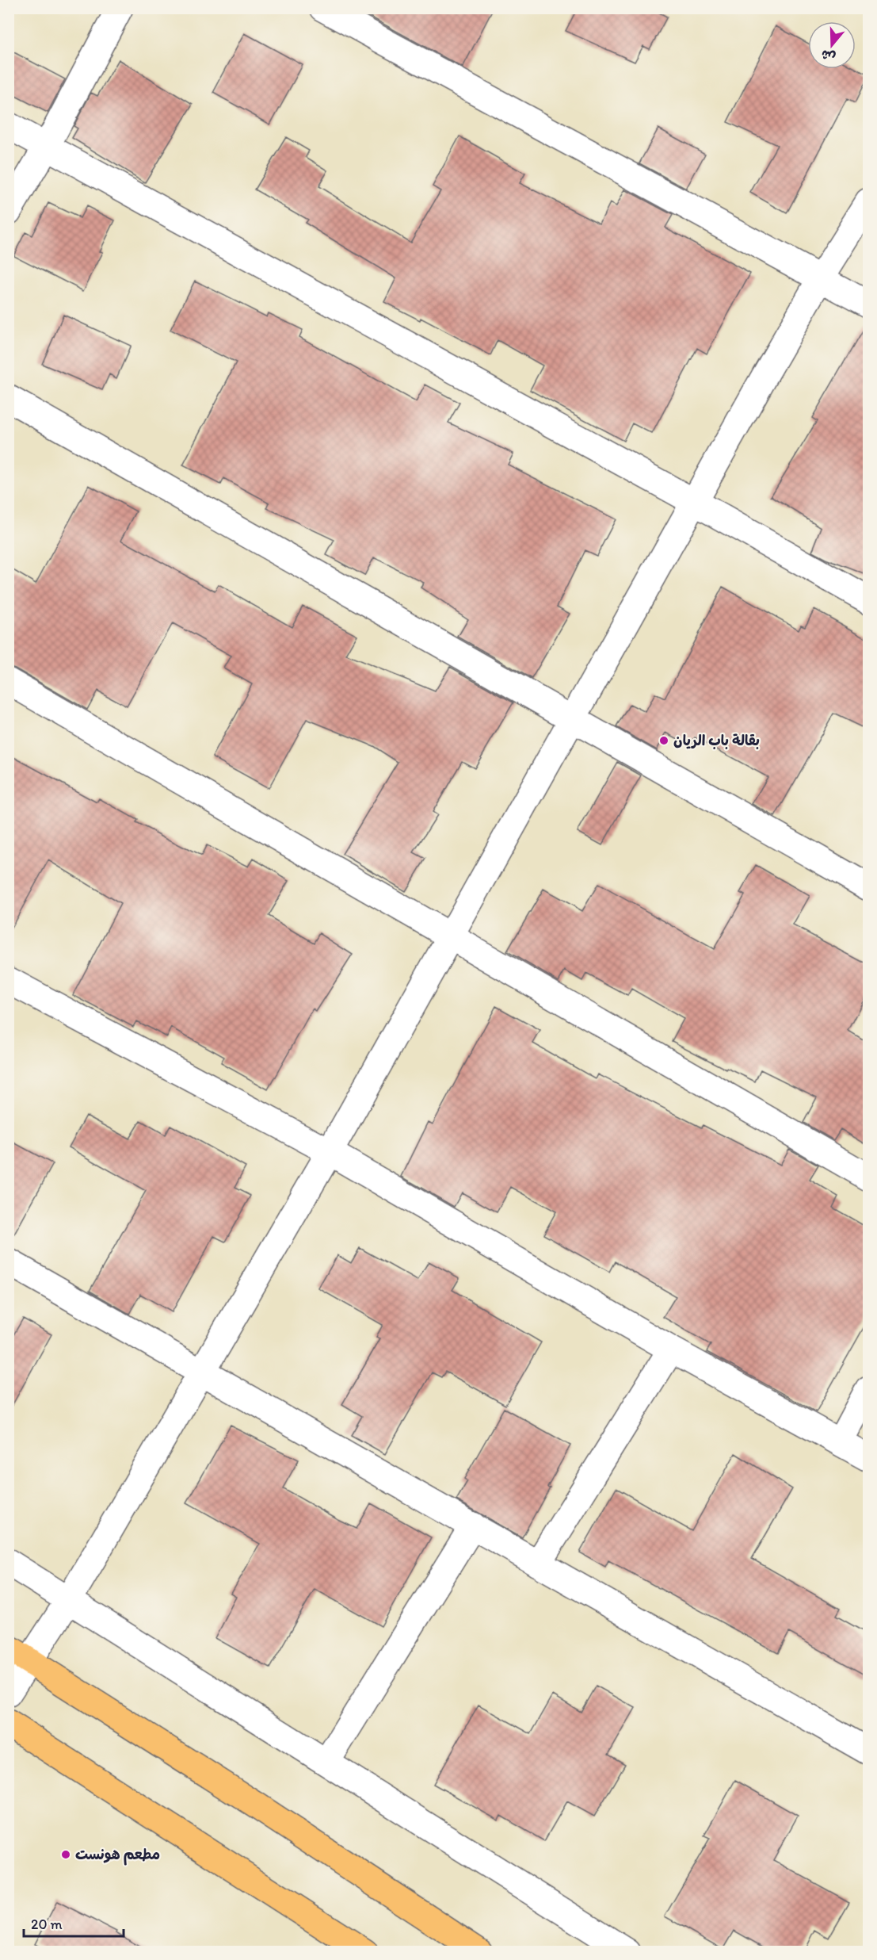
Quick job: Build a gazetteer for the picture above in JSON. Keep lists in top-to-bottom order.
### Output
{
  "places": ["بقالة باب الريان", "مطعم هونست"],
  "scale_bar": "20 m",
  "north": "bottom"
}
